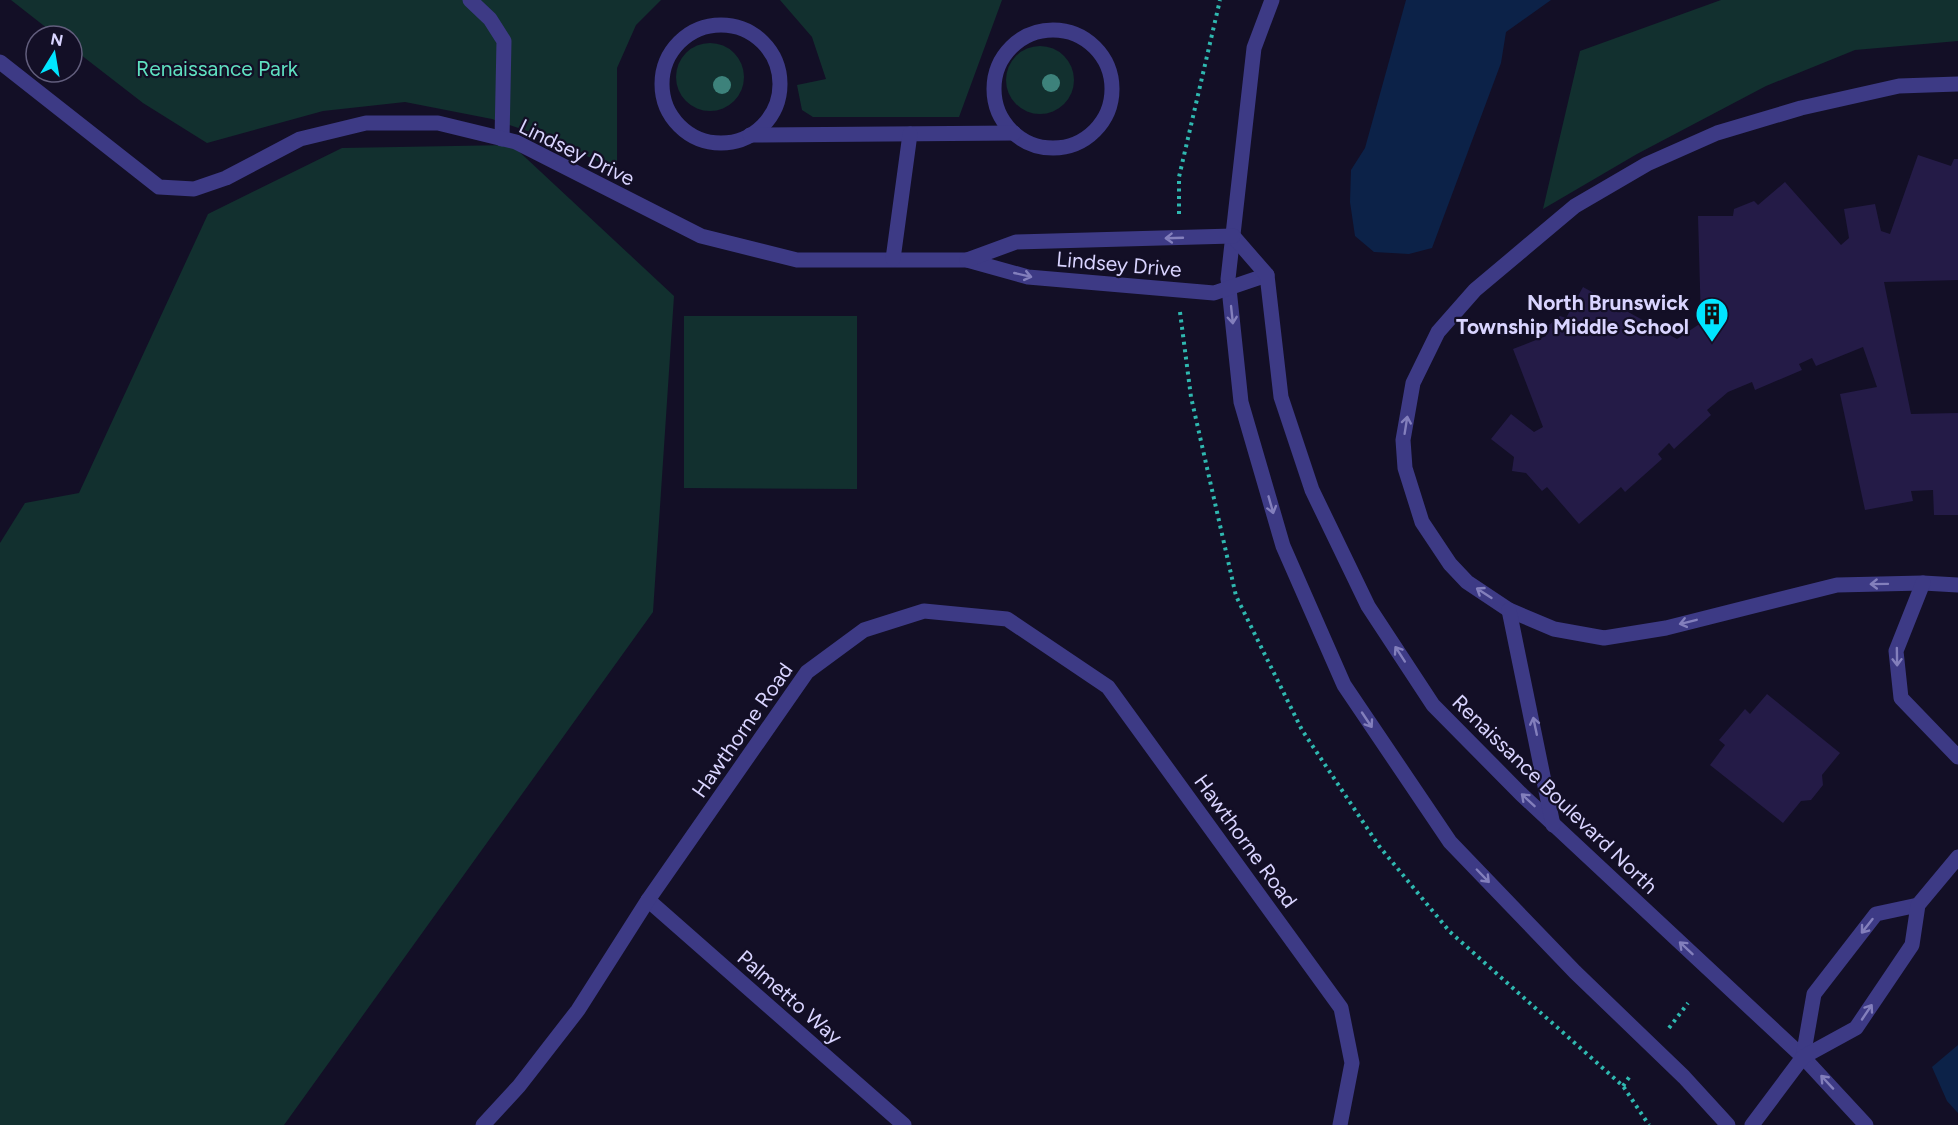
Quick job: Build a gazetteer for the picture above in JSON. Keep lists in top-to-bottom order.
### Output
{
  "streets": {
    "street": [
      "Lindsey Drive",
      "Hawthorne Road",
      "Renaissance Boulevard North",
      "Palmetto Way"
    ]
  },
  "crossings": [
    ["Lindsey Drive", "Renaissance Boulevard North"],
    ["Hawthorne Road", "Palmetto Way"]
  ],
  "parks": ["Renaissance Park"],
  "places": {
    "building": ["North Brunswick Township Middle School"]
  },
  "north": "top"
}
